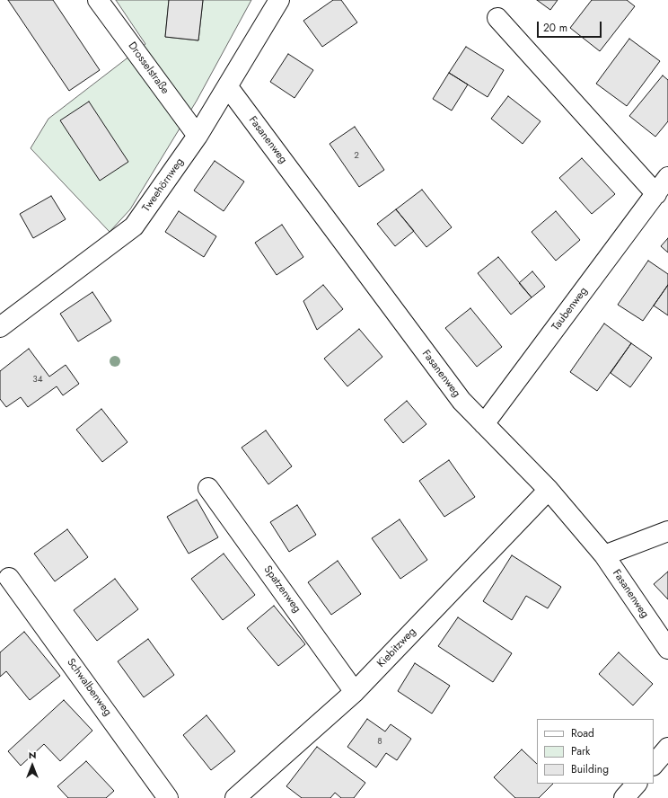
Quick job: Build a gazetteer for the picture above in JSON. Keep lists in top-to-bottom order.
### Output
{
  "streets": {
    "street": [
      "Drosselstraße",
      "Fasanenweg",
      "Tweehörnweg",
      "Taubenweg",
      "Spatzenweg",
      "Kiebitzweg",
      "Schwalbenweg"
    ]
  },
  "crossings": [
    ["Drosselstraße", "Tweehörnweg"],
    ["Fasanenweg", "Tweehörnweg"],
    ["Fasanenweg", "Taubenweg"],
    ["Fasanenweg", "Kiebitzweg"],
    ["Spatzenweg", "Kiebitzweg"]
  ],
  "house_numbers": ["2", "34", "8"],
  "legend": ["Road", "Park", "Building"],
  "scale_bar": "20 m",
  "north": "top"
}
